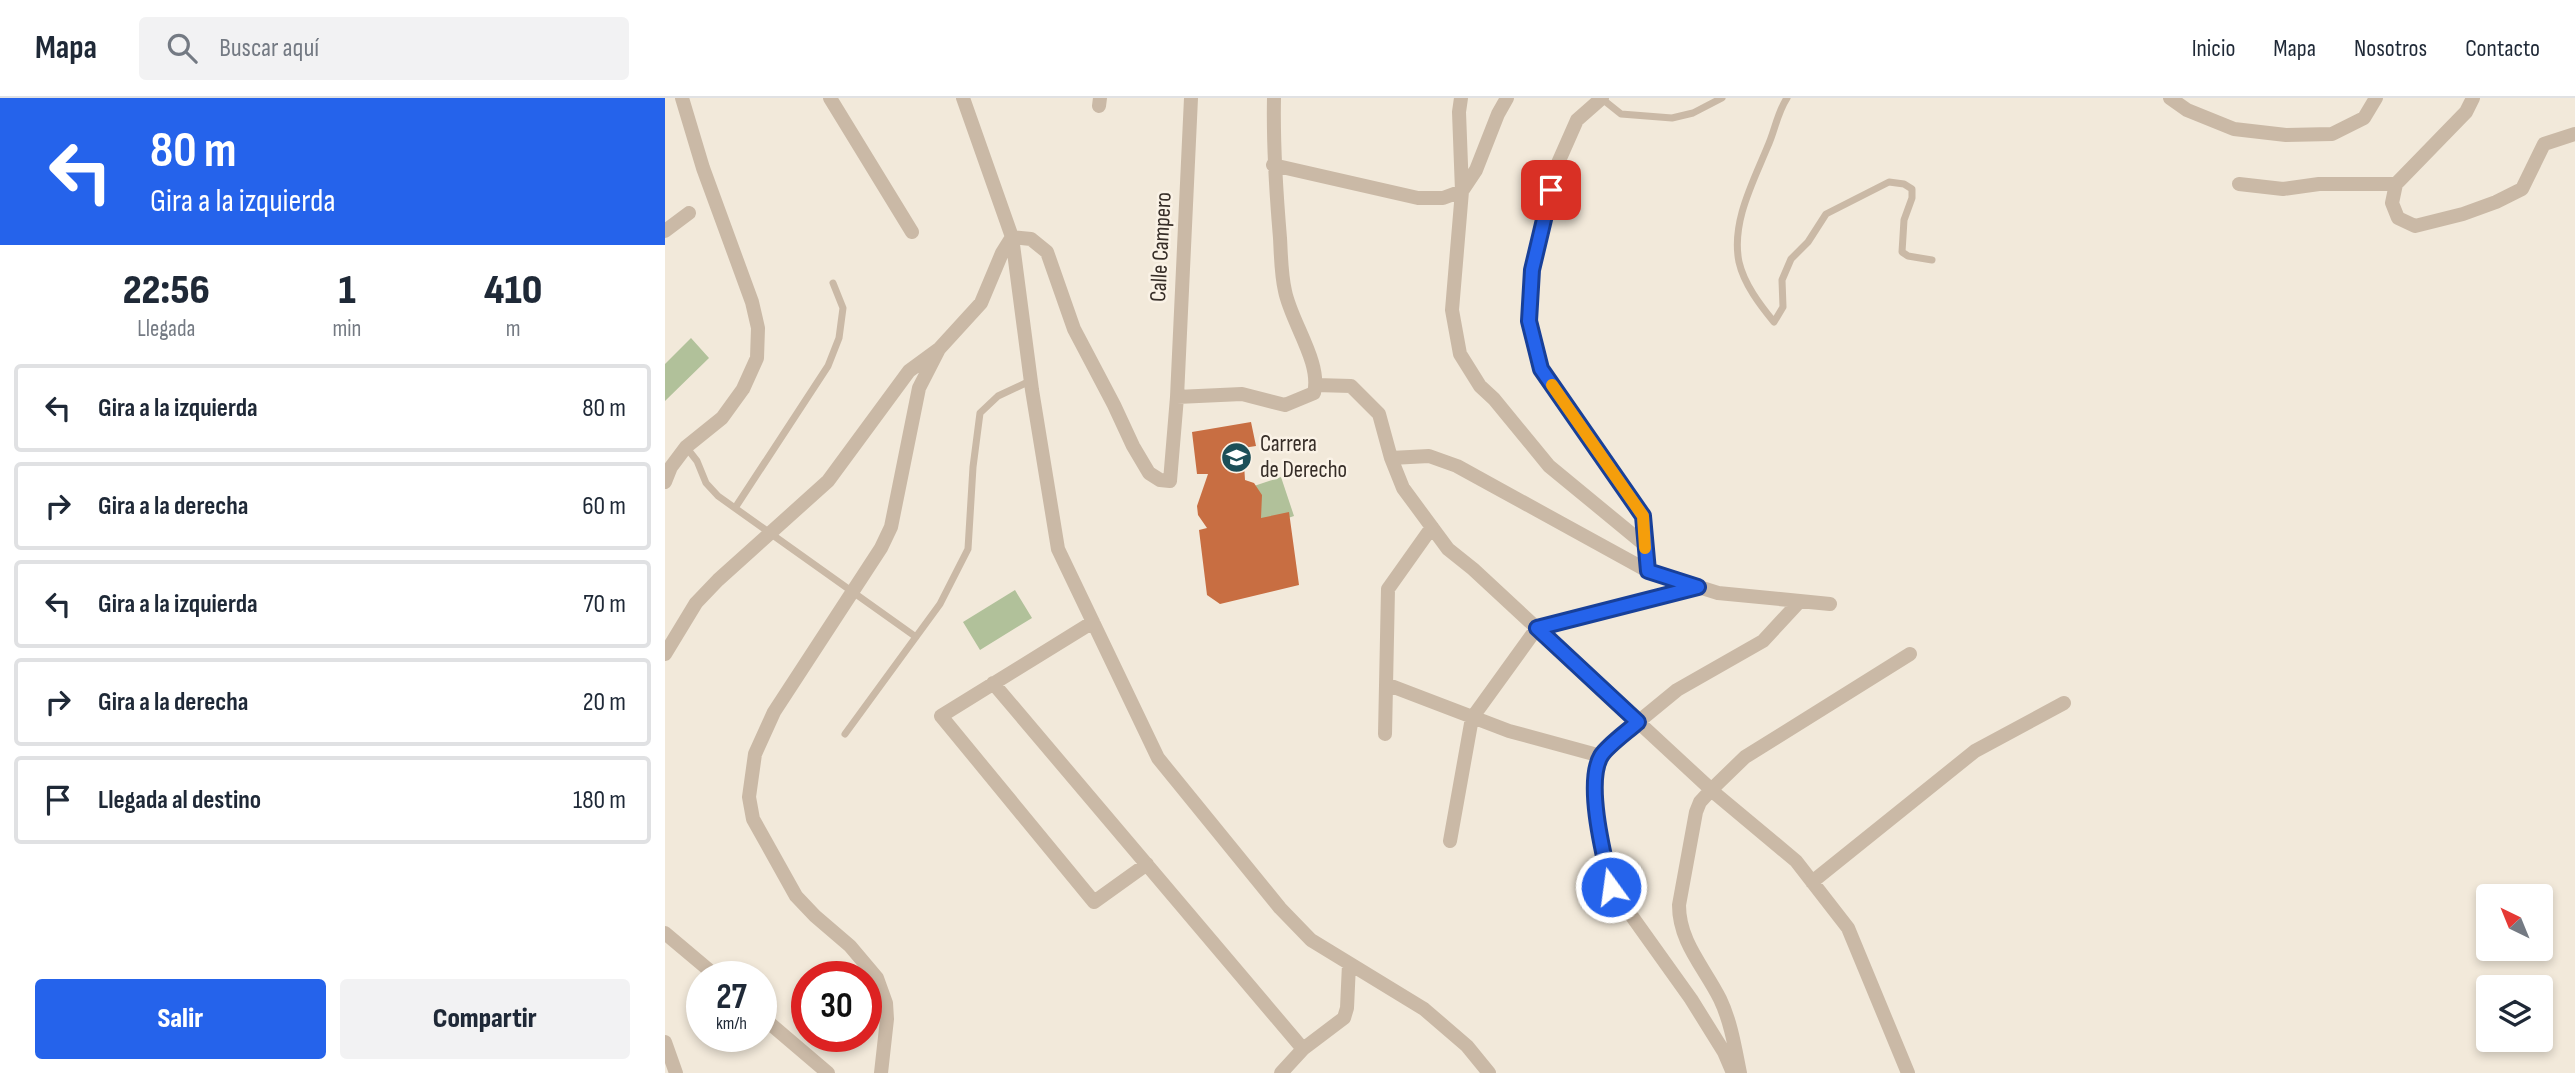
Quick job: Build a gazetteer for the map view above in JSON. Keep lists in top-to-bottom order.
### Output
{
  "streets": {
    "street": ["Calle Campero"]
  },
  "places": {
    "school or university": ["Carrera de Derecho"]
  },
  "north": "top left",
  "page": {
    "header": "Mapa",
    "search": "Buscar aquí",
    "nav": [
      "Inicio",
      "Mapa",
      "Nosotros",
      "Contacto"
    ],
    "turn": ["80 m", "Gira a la izquierda"],
    "eta": [
      "22:56",
      "Llegada",
      "1",
      "min",
      "410",
      "m"
    ],
    "list": [
      {
        "name": "Gira a la izquierda",
        "value": "80 m"
      },
      {
        "name": "Gira a la derecha",
        "value": "60 m"
      },
      {
        "name": "Gira a la izquierda",
        "value": "70 m"
      },
      {
        "name": "Gira a la derecha",
        "value": "20 m"
      },
      {
        "name": "Llegada al destino",
        "value": "180 m"
      }
    ],
    "speed": "27 km/h",
    "limit": "30",
    "buttons": ["Salir", "Compartir"]
  }
}
